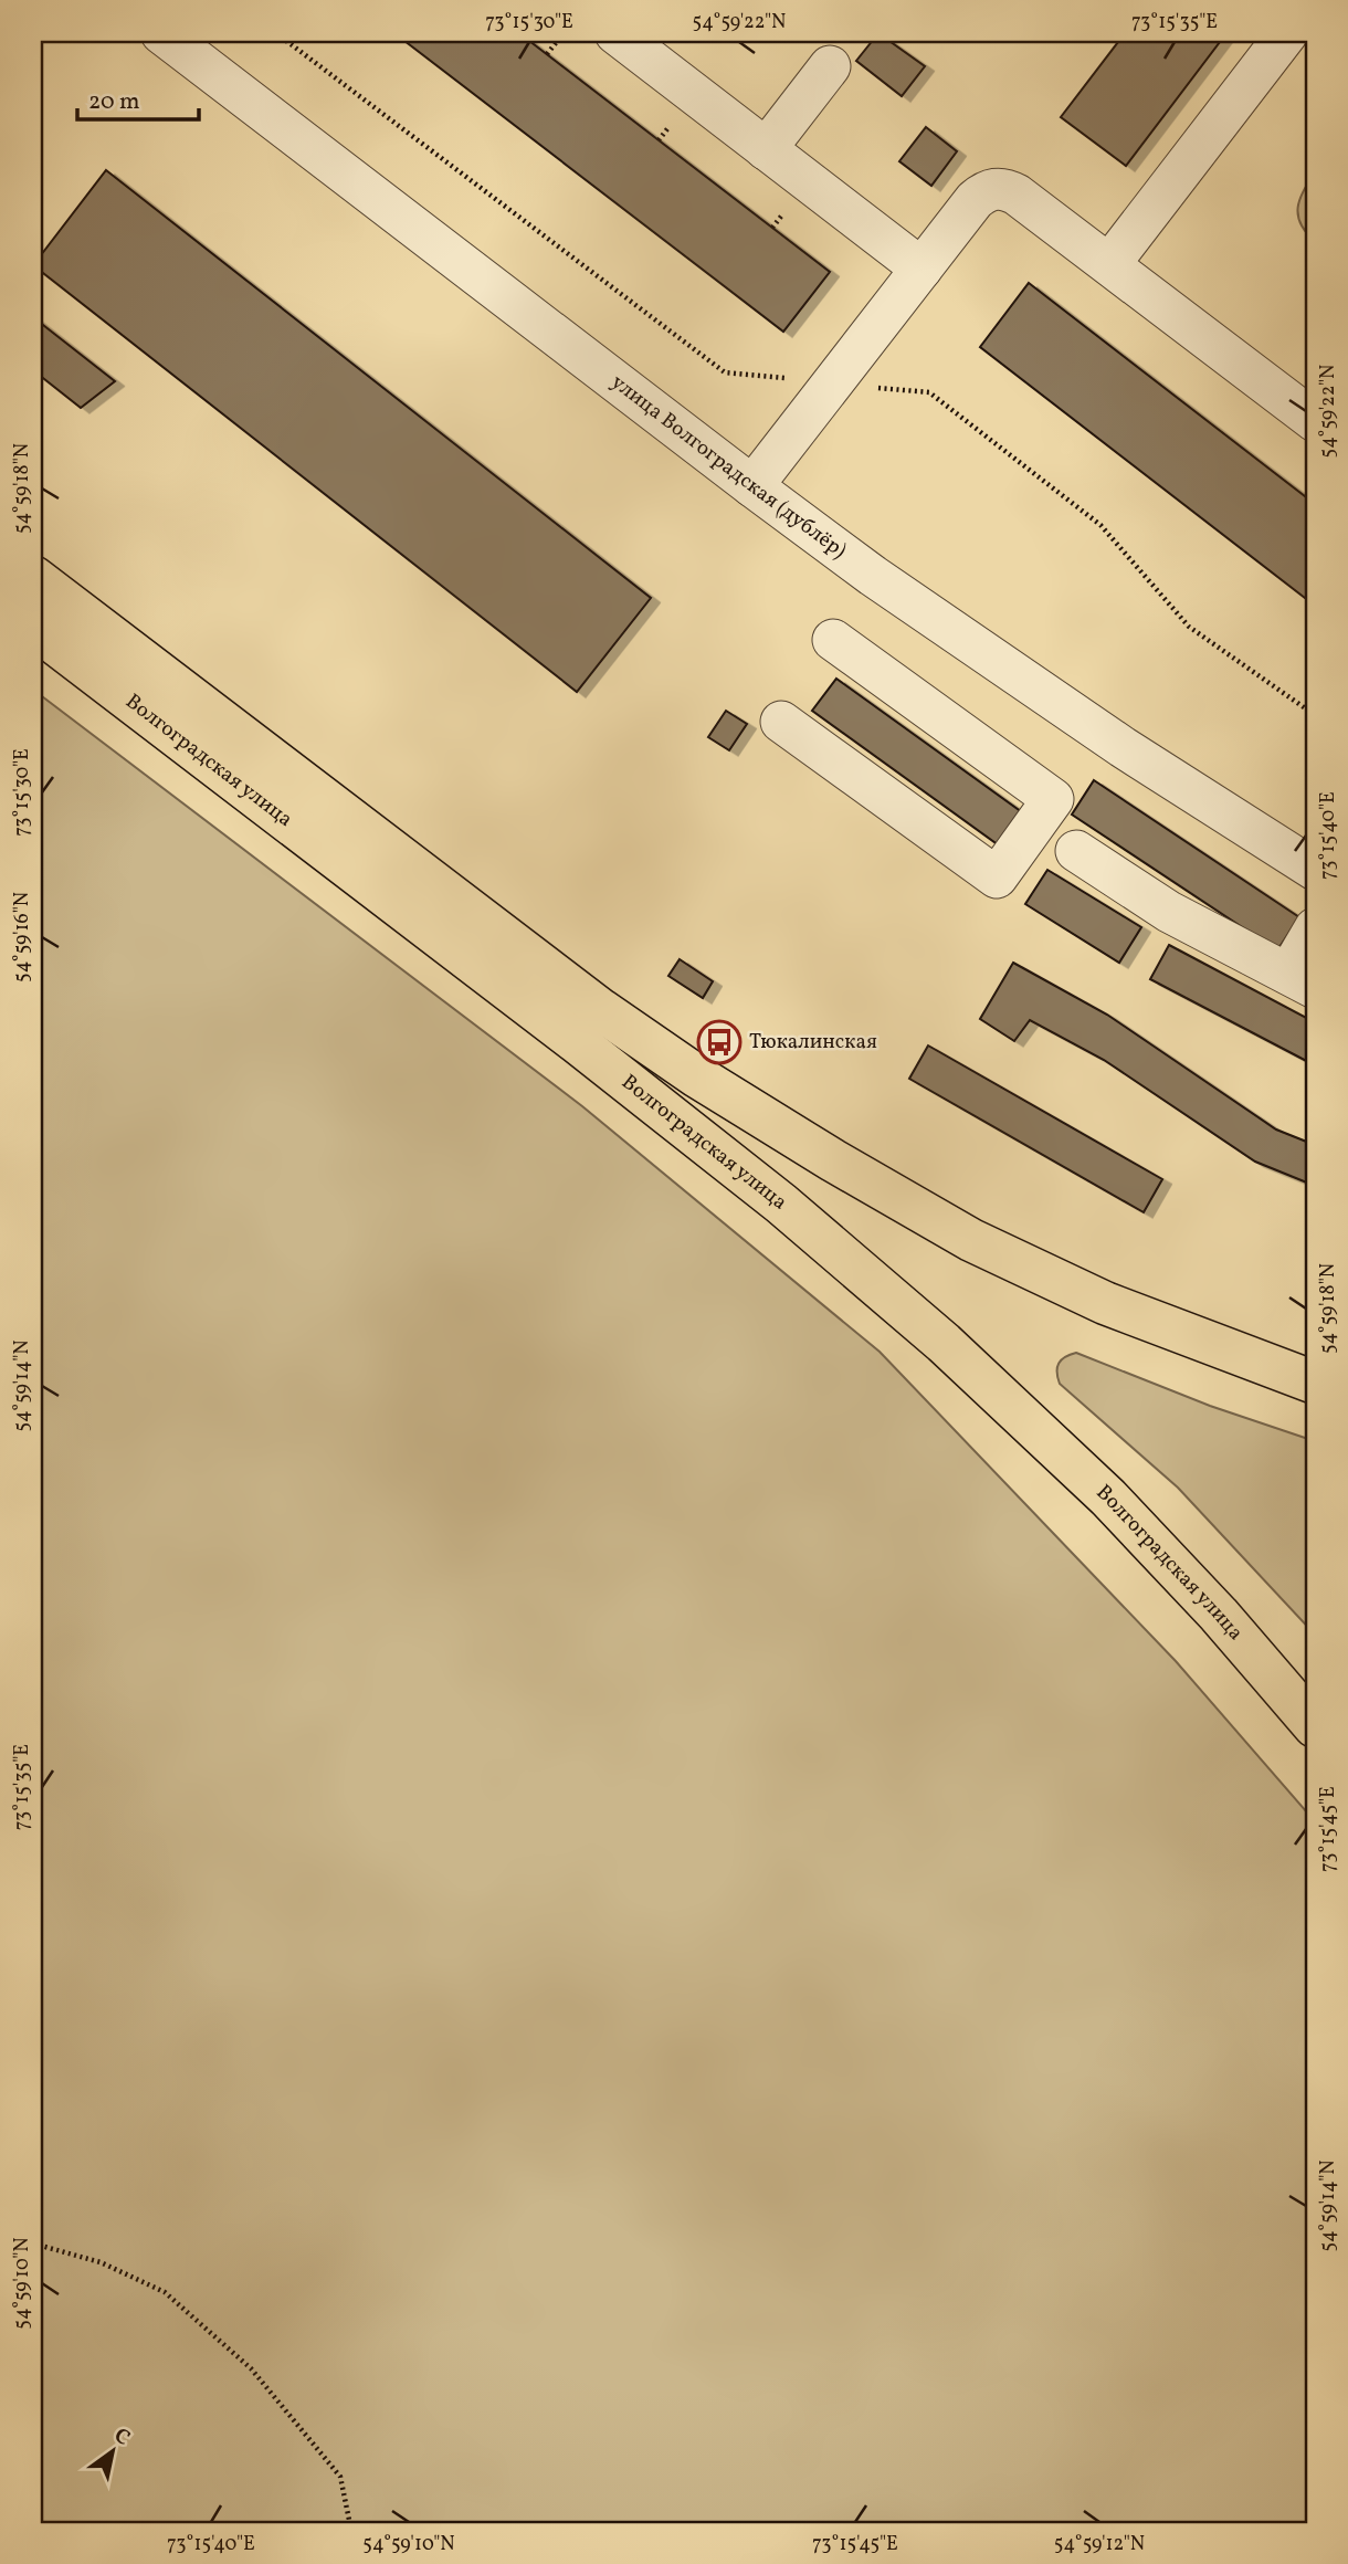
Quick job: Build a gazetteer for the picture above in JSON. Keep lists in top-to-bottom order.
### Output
{
  "streets": {
    "main road": ["Волгоградская улица"],
    "street": ["улица Волгоградская (дублёр)"]
  },
  "places": {
    "bus stop": ["Тюкалинская"]
  },
  "scale_bar": "20 m",
  "north": "top right",
  "coordinates": [
    "73°15'30\"E",
    "54°59'22\"N",
    "73°15'35\"E",
    "54°59'18\"N",
    "73°15'40\"E",
    "54°59'16\"N",
    "54°59'14\"N",
    "73°15'45\"E",
    "54°59'10\"N",
    "54°59'12\"N"
  ]
}
